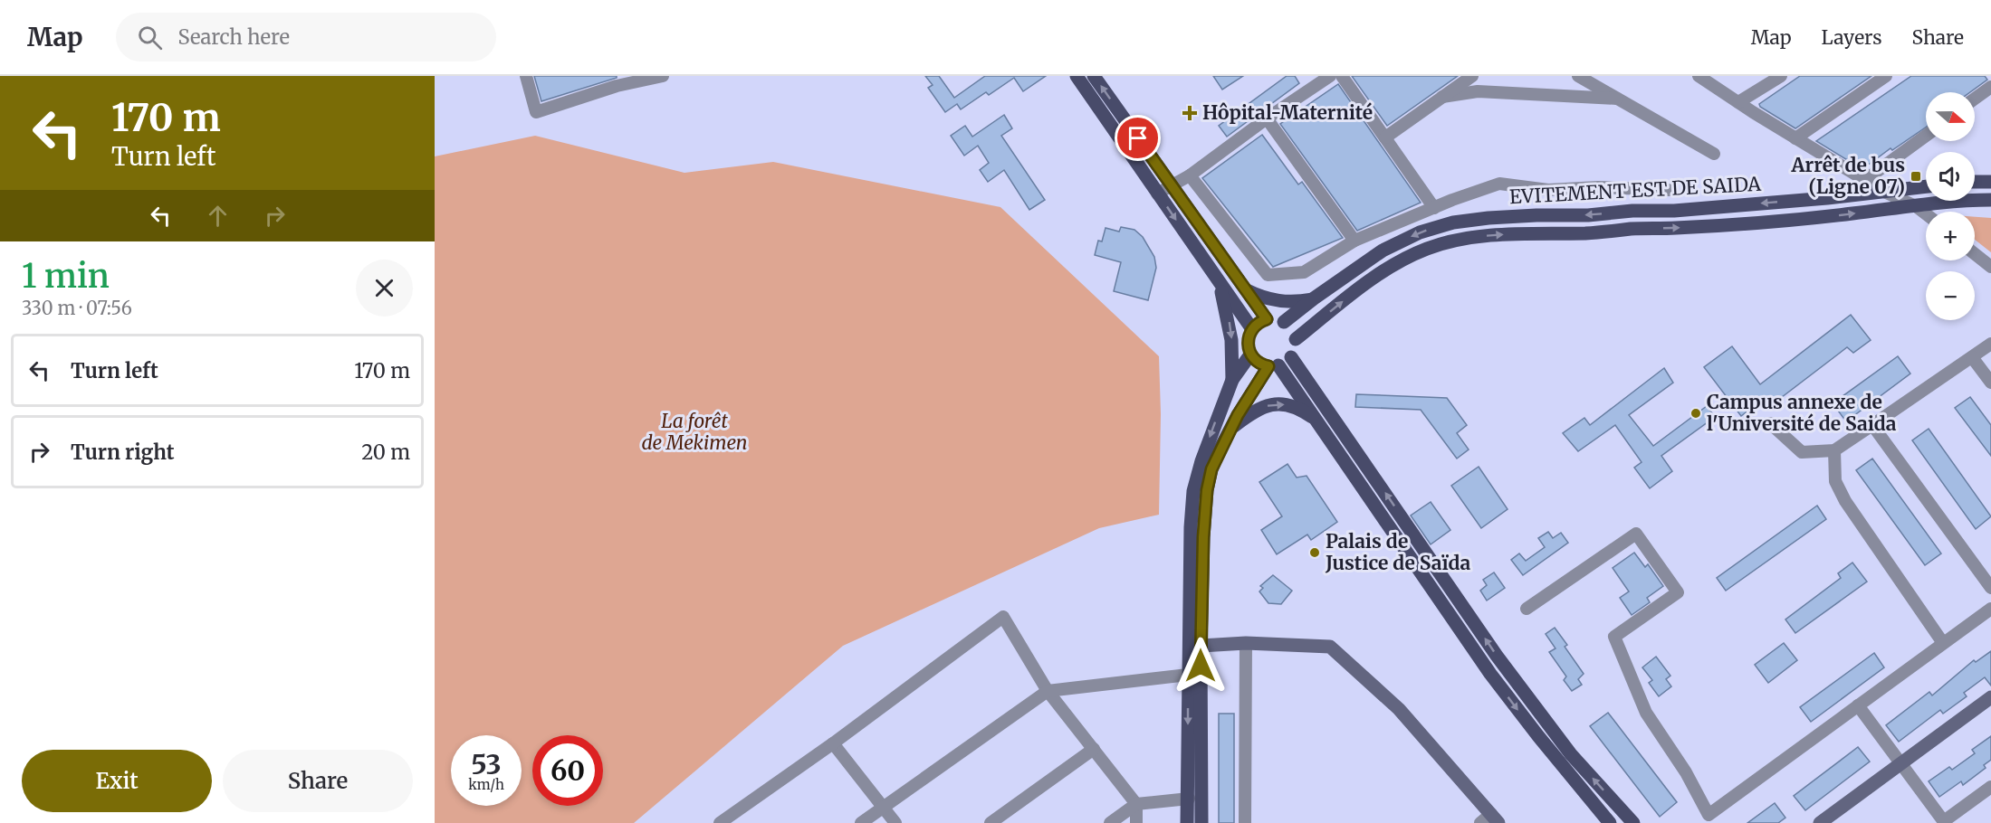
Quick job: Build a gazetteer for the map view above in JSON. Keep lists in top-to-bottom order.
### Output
{
  "streets": {
    "main road": ["EVITEMENT EST DE SAIDA"]
  },
  "parks": ["La forêt de Mekimen"],
  "places": {
    "health": ["Hôpital-Maternité"],
    "transit": ["Arrêt de bus (Ligne 07)"],
    "other": ["Campus annexe de l'Université de Saida", "Palais de Justice de Saïda"]
  },
  "north": "right",
  "page": {
    "header": "Map",
    "search": "Search here",
    "nav": ["Map", "Layers", "Share"],
    "turn": ["170 m", "Turn left"],
    "map_buttons": ["+", "−"],
    "heading": ["1 min", "330 m · 07:56"],
    "list": [
      {
        "name": "Turn left",
        "value": "170 m"
      },
      {
        "name": "Turn right",
        "value": "20 m"
      }
    ],
    "speed": "53 km/h",
    "limit": "60",
    "buttons": ["Exit", "Share"]
  }
}
